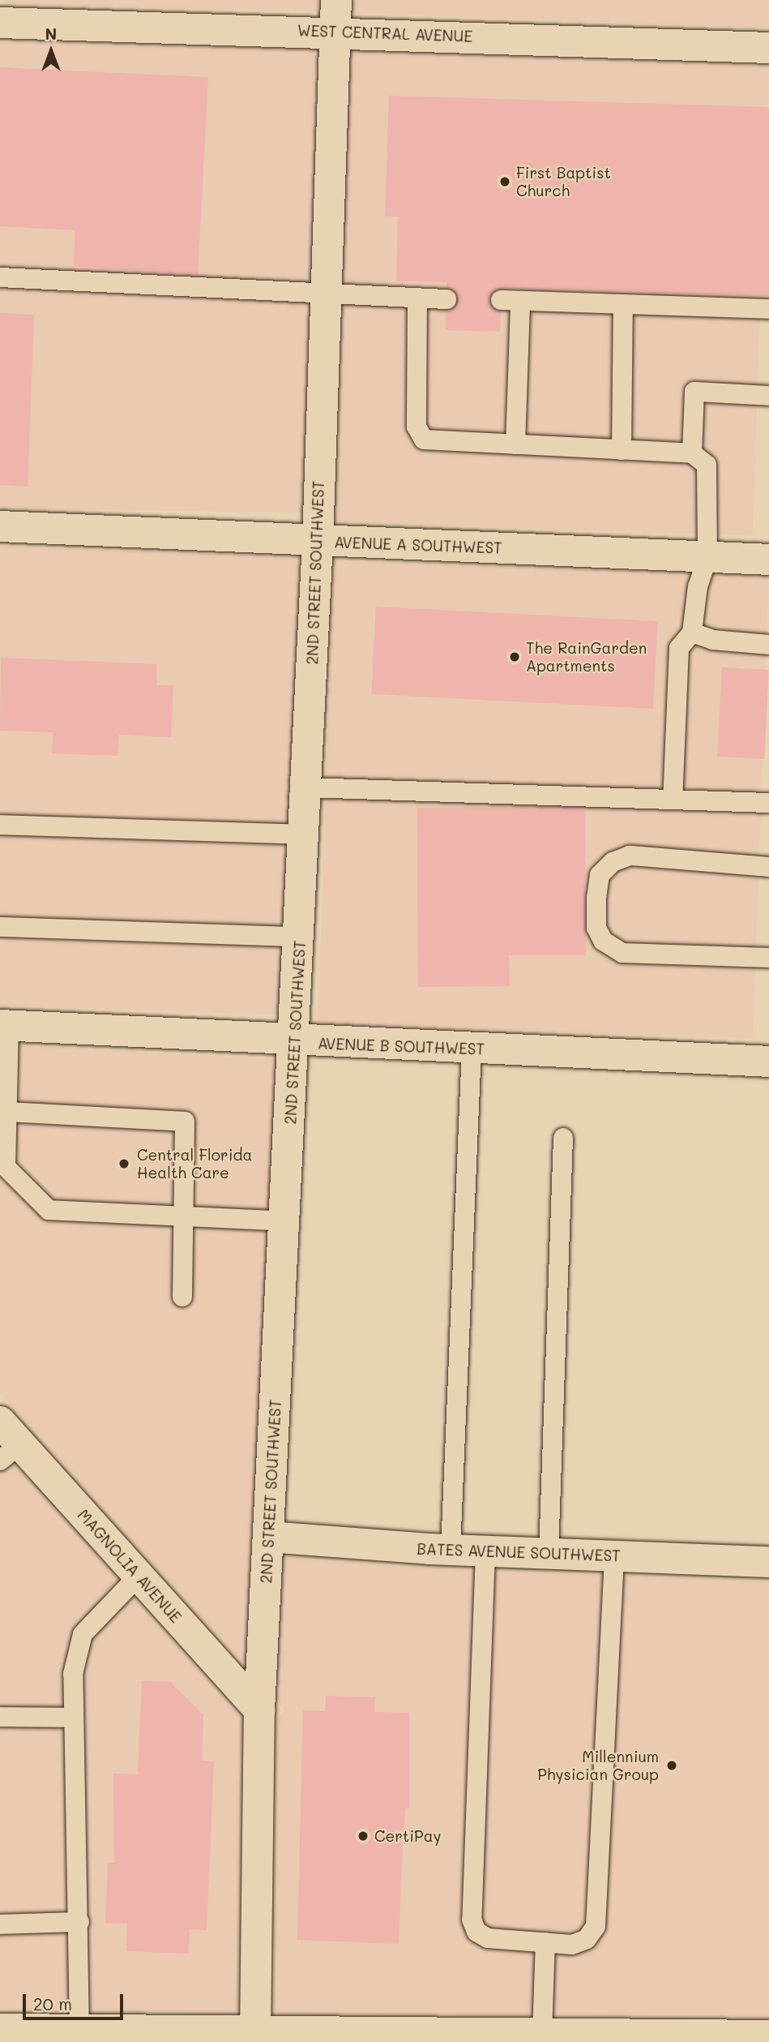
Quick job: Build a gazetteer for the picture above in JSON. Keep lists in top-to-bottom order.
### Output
{
  "streets": {
    "street": [
      "WEST CENTRAL AVENUE",
      "AVENUE A SOUTHWEST",
      "2ND STREET SOUTHWEST",
      "AVENUE B SOUTHWEST",
      "BATES AVENUE SOUTHWEST",
      "MAGNOLIA AVENUE"
    ]
  },
  "crossings": [
    ["WEST CENTRAL AVENUE", "2ND STREET SOUTHWEST"],
    ["AVENUE A SOUTHWEST", "2ND STREET SOUTHWEST"],
    ["2ND STREET SOUTHWEST", "AVENUE B SOUTHWEST"],
    ["2ND STREET SOUTHWEST", "BATES AVENUE SOUTHWEST"],
    ["2ND STREET SOUTHWEST", "MAGNOLIA AVENUE"]
  ],
  "places": [
    "First Baptist Church",
    "The RainGarden Apartments",
    "Central Florida Health Care",
    "Millennium Physician Group",
    "CertiPay"
  ],
  "scale_bar": "20 m",
  "north": "top"
}
